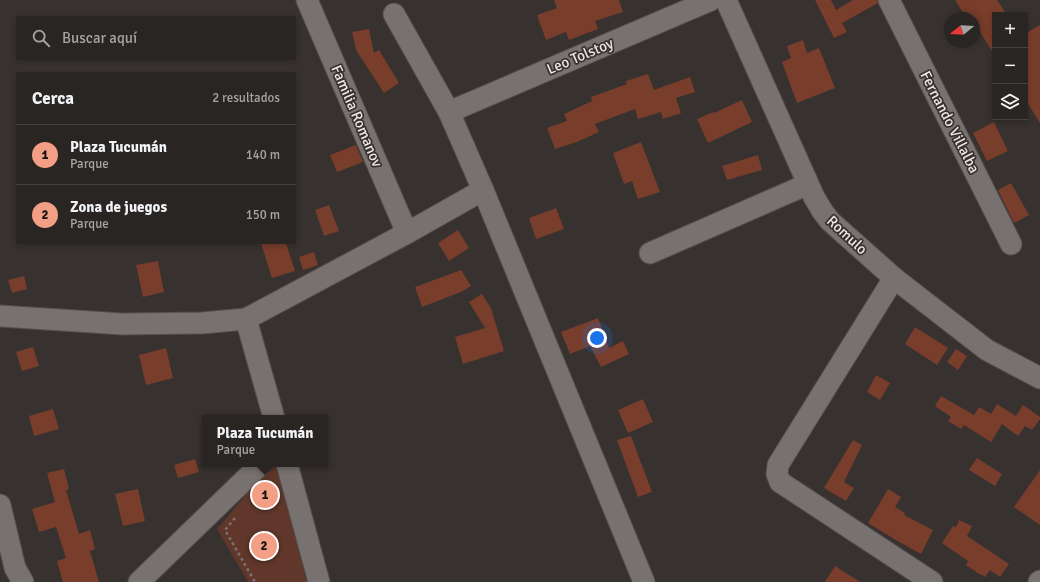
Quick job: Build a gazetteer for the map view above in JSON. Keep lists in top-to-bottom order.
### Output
{
  "streets": {
    "street": [
      "Leo Tolstoy",
      "Familia Romanov",
      "Fernando Villalba",
      "Romulo"
    ]
  },
  "north": "left",
  "page": {
    "map_buttons": ["+", "−"],
    "search": "Buscar aquí",
    "heading": ["Cerca", "2 resultados"],
    "list": [
      {
        "mark": "1",
        "name": "Plaza Tucumán",
        "note": "Parque",
        "value": "140 m"
      },
      {
        "mark": "2",
        "name": "Zona de juegos",
        "note": "Parque",
        "value": "150 m"
      }
    ],
    "popup": ["Plaza Tucumán", "Parque"],
    "pins": ["1", "2"]
  }
}
